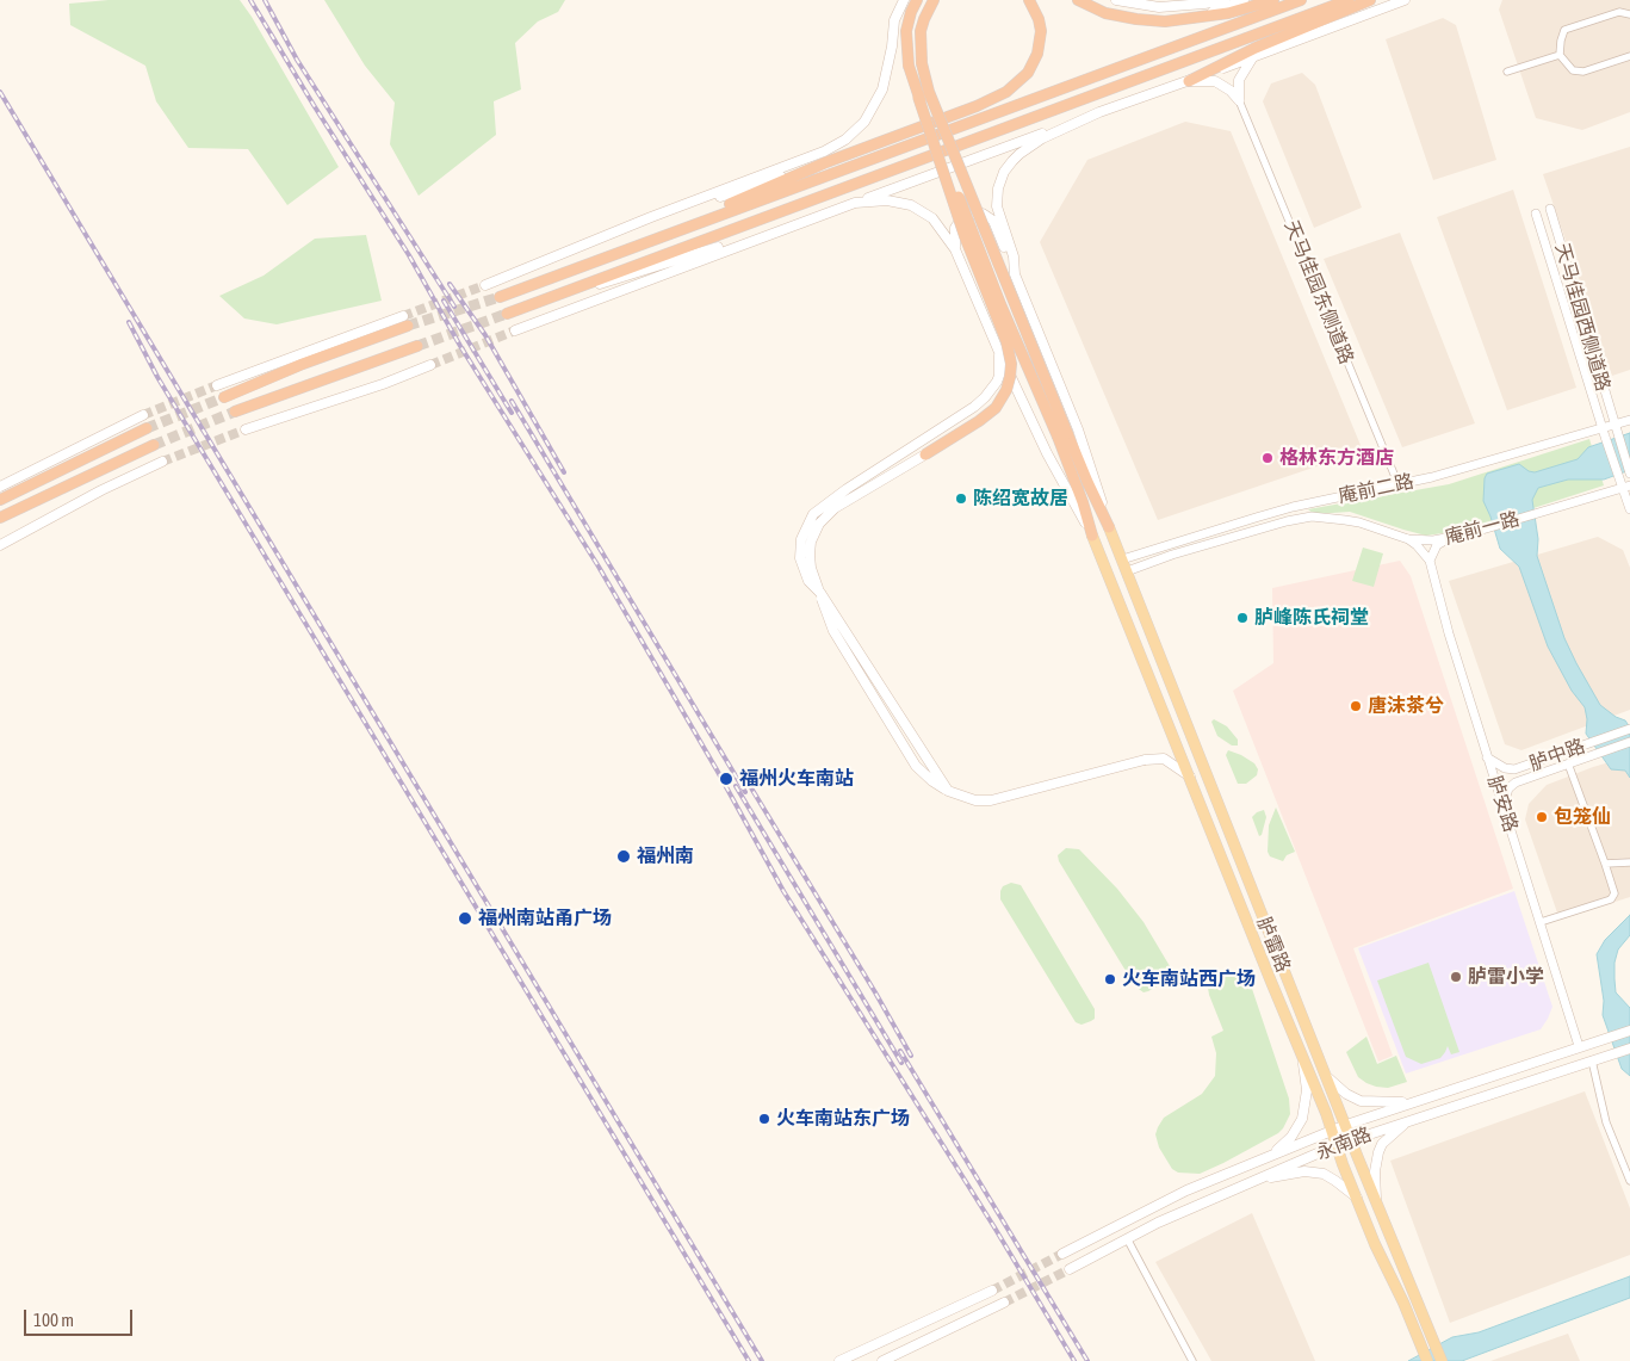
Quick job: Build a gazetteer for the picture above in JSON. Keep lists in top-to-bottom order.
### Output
{
  "streets": {
    "main road": ["胪雷路", "永南路"],
    "street": [
      "天马佳园东侧道路",
      "天马佳园西侧道路",
      "庵前二路",
      "庵前一路",
      "胪中路",
      "胪安路"
    ]
  },
  "crossings": [
    ["天马佳园东侧道路", "庵前二路"],
    ["天马佳园西侧道路", "庵前二路"],
    ["天马佳园西侧道路", "庵前一路"],
    ["庵前二路", "胪雷路"],
    ["庵前一路", "胪雷路"],
    ["胪中路", "胪安路"],
    ["胪雷路", "永南路"]
  ],
  "places": [
    "格林东方酒店",
    "陈绍宽故居",
    "胪峰陈氏祠堂",
    "唐沫茶兮",
    "福州火车南站",
    "包笼仙",
    "福州南",
    "福州南站甬广场",
    "胪雷小学",
    "火车南站西广场",
    "火车南站东广场"
  ],
  "scale_bar": "100 m"
}
